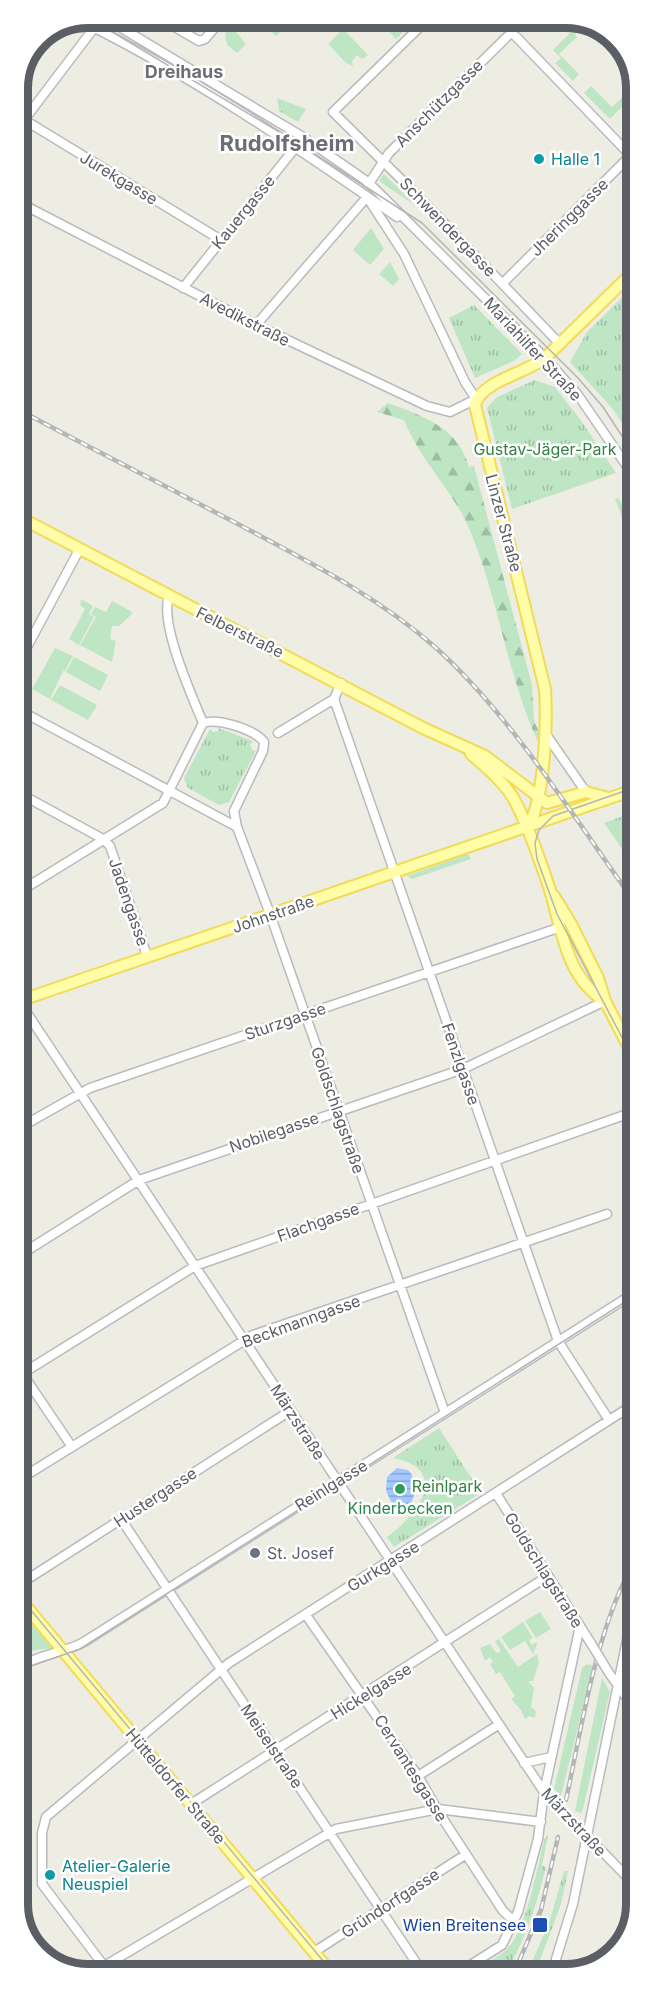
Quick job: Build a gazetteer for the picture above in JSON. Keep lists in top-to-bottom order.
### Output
{
  "streets": {
    "main road": [
      "Linzer Straße",
      "Felberstraße",
      "Johnstraße",
      "Hütteldorfer Straße"
    ],
    "street": [
      "Anschützgasse",
      "Jurekgasse",
      "Kauergasse",
      "Jheringgasse",
      "Schwendergasse",
      "Avedikstraße",
      "Mariahilfer Straße",
      "Jadengasse",
      "Sturzgasse",
      "Fenzlgasse",
      "Goldschlagstraße",
      "Nobilegasse",
      "Flachgasse",
      "Beckmanngasse",
      "Märzstraße",
      "Reinlgasse",
      "Hustergasse",
      "Gurkgasse",
      "Hickelgasse",
      "Meiselstraße",
      "Cervantesgasse",
      "Gründorfgasse"
    ]
  },
  "crossings": [
    ["Anschützgasse", "Schwendergasse"],
    ["Anschützgasse", "Mariahilfer Straße"],
    ["Jurekgasse", "Kauergasse"],
    ["Kauergasse", "Avedikstraße"],
    ["Kauergasse", "Mariahilfer Straße"],
    ["Jheringgasse", "Schwendergasse"],
    ["Avedikstraße", "Linzer Straße"],
    ["Mariahilfer Straße", "Linzer Straße"],
    ["Linzer Straße", "Felberstraße"],
    ["Linzer Straße", "Johnstraße"],
    ["Felberstraße", "Johnstraße"],
    ["Jadengasse", "Johnstraße"],
    ["Johnstraße", "Fenzlgasse"],
    ["Johnstraße", "Goldschlagstraße"],
    ["Sturzgasse", "Fenzlgasse"],
    ["Sturzgasse", "Goldschlagstraße"],
    ["Sturzgasse", "Märzstraße"],
    ["Fenzlgasse", "Nobilegasse"],
    ["Fenzlgasse", "Flachgasse"],
    ["Fenzlgasse", "Beckmanngasse"],
    ["Fenzlgasse", "Reinlgasse"],
    ["Fenzlgasse", "Gurkgasse"],
    ["Goldschlagstraße", "Nobilegasse"],
    ["Goldschlagstraße", "Flachgasse"],
    ["Goldschlagstraße", "Beckmanngasse"],
    ["Goldschlagstraße", "Reinlgasse"],
    ["Goldschlagstraße", "Gurkgasse"],
    ["Goldschlagstraße", "Hickelgasse"],
    ["Nobilegasse", "Märzstraße"],
    ["Flachgasse", "Märzstraße"],
    ["Beckmanngasse", "Märzstraße"],
    ["Märzstraße", "Reinlgasse"],
    ["Märzstraße", "Hustergasse"],
    ["Märzstraße", "Gurkgasse"],
    ["Märzstraße", "Hickelgasse"],
    ["Reinlgasse", "Meiselstraße"],
    ["Reinlgasse", "Hütteldorfer Straße"],
    ["Hustergasse", "Meiselstraße"],
    ["Gurkgasse", "Meiselstraße"],
    ["Gurkgasse", "Cervantesgasse"],
    ["Gurkgasse", "Hütteldorfer Straße"],
    ["Hickelgasse", "Meiselstraße"],
    ["Hickelgasse", "Cervantesgasse"],
    ["Hickelgasse", "Hütteldorfer Straße"],
    ["Meiselstraße", "Gründorfgasse"],
    ["Cervantesgasse", "Gründorfgasse"],
    ["Hütteldorfer Straße", "Gründorfgasse"]
  ],
  "districts": ["Dreihaus", "Rudolfsheim"],
  "parks": ["Gustav-Jäger-Park", "Reinlpark"],
  "places": {
    "other": [
      "Halle 1",
      "Kinderbecken",
      "St. Josef",
      "Atelier-Galerie Neuspiel"
    ],
    "transit": ["Wien Breitensee"]
  }
}
